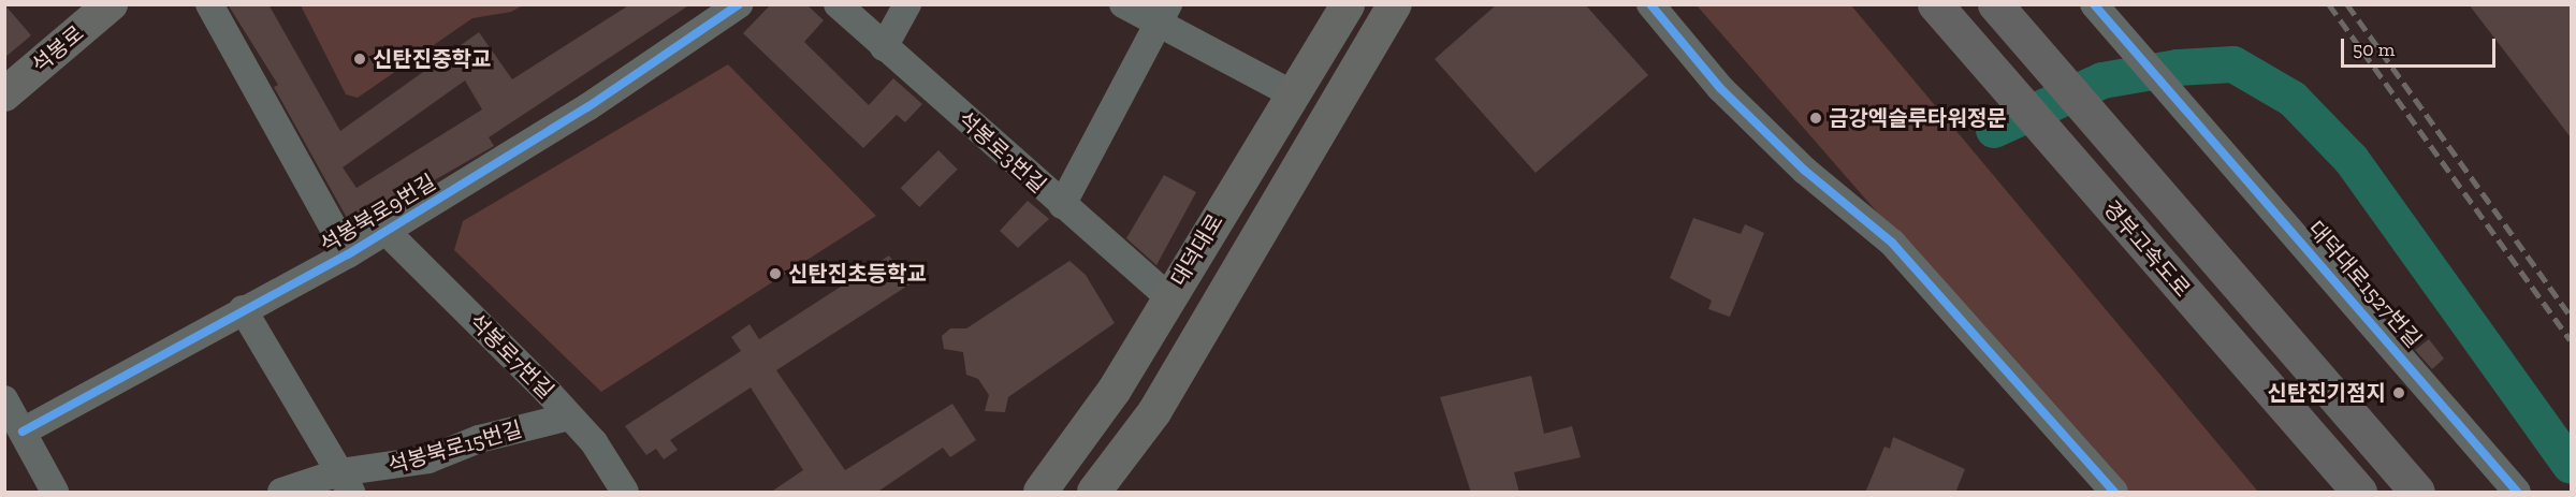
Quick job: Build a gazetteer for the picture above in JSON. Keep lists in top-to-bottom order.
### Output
{
  "streets": {
    "highway": ["경부고속도로"],
    "main road": ["석봉로", "대덕대로"],
    "street": [
      "석봉로3번길",
      "석봉북로9번길",
      "대덕대로1527번길",
      "석봉로7번길",
      "석봉북로15번길"
    ]
  },
  "crossings": [
    ["석봉로3번길", "대덕대로"],
    ["석봉북로9번길", "석봉로7번길"],
    ["석봉로7번길", "석봉북로15번길"]
  ],
  "places": [
    "신탄진중학교",
    "금강엑슬루타워정문",
    "신탄진초등학교",
    "신탄진기점지"
  ],
  "scale_bar": "50 m"
}
